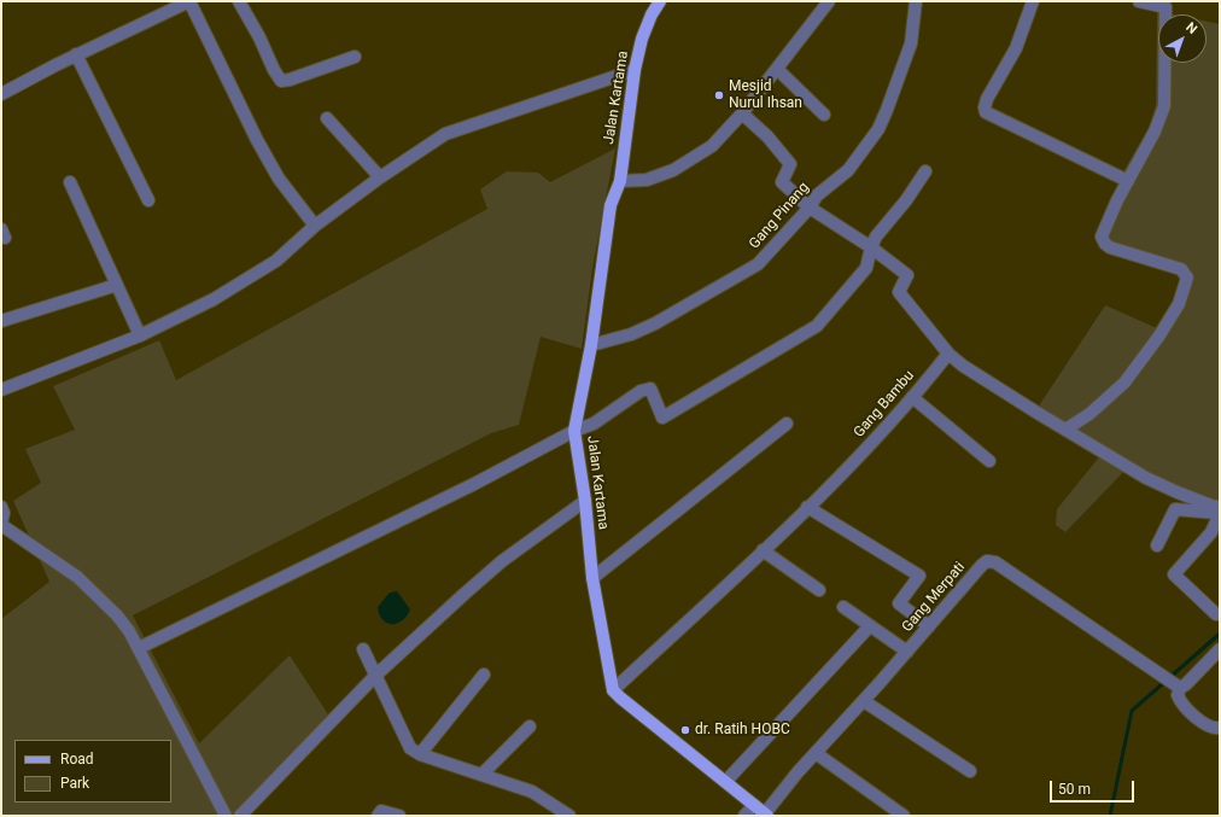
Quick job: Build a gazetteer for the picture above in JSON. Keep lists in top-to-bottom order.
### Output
{
  "streets": {
    "main road": ["Jalan Kartama"],
    "street": ["Gang Pinang", "Gang Bambu", "Gang Merpati"]
  },
  "crossings": [
    ["Jalan Kartama", "Gang Pinang"],
    ["Jalan Kartama", "Gang Bambu"]
  ],
  "places": ["Mesjid Nurul Ihsan", "dr. Ratih HOBC"],
  "legend": ["Road", "Park"],
  "scale_bar": "50 m",
  "north": "top right"
}
